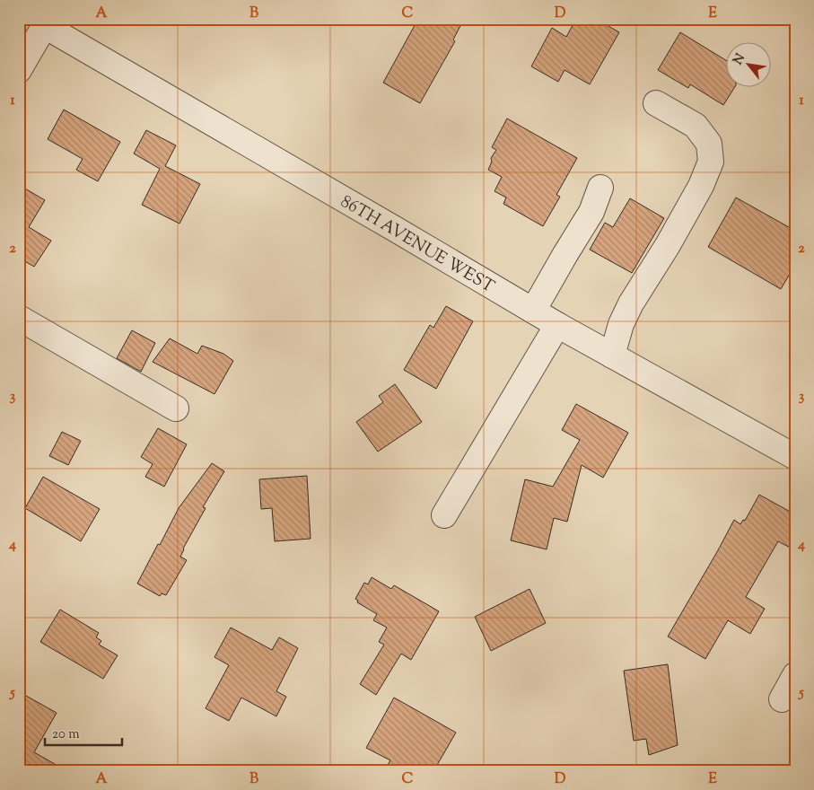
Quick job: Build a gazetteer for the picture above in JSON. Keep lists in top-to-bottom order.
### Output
{
  "streets": {
    "street": ["86TH AVENUE WEST"]
  },
  "scale_bar": "20 m",
  "north": "top left",
  "grid": {
    "columns": [
      "A",
      "B",
      "C",
      "D",
      "E"
    ],
    "rows": [
      "1",
      "2",
      "3",
      "4",
      "5"
    ]
  }
}
